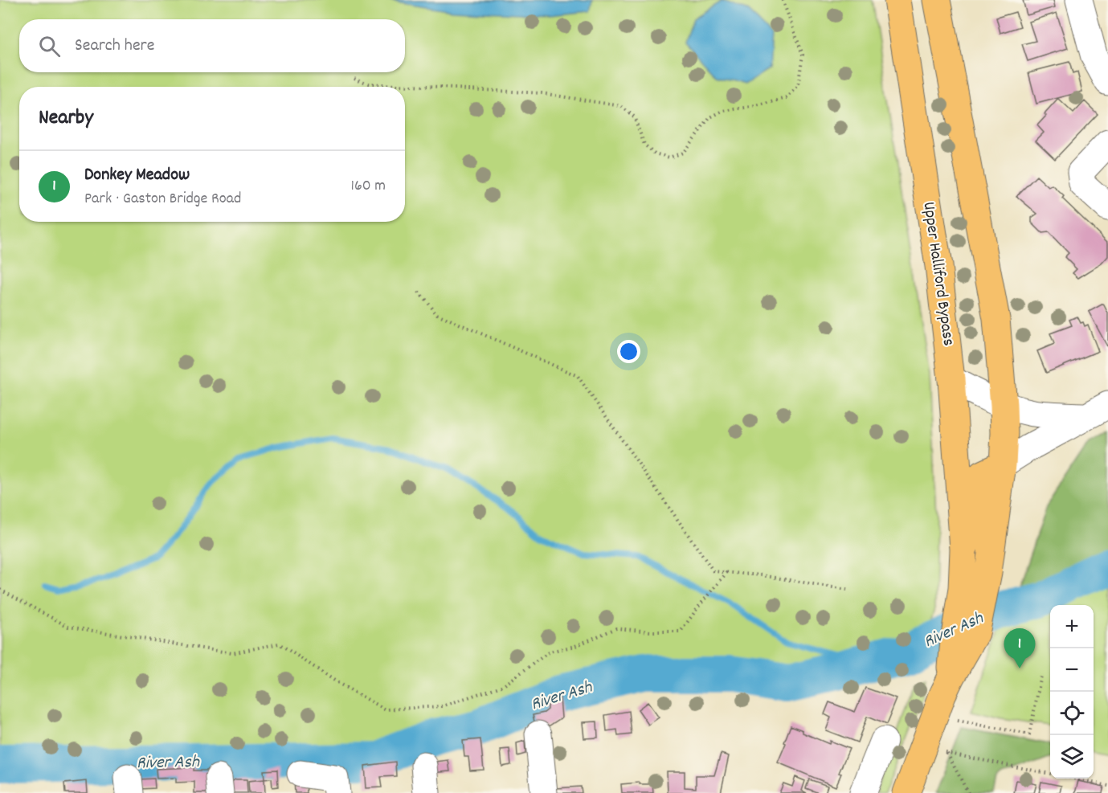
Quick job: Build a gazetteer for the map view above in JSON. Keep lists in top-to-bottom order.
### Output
{
  "streets": {
    "main road": ["Upper Halliford Bypass"]
  },
  "water": ["River Ash"],
  "page": {
    "search": "Search here",
    "heading": "Nearby",
    "list": [
      {
        "mark": "1",
        "name": "Donkey Meadow",
        "note": "Park · Gaston Bridge Road",
        "value": "160 m"
      }
    ],
    "map_buttons": ["+", "−"],
    "pins": "1"
  }
}
